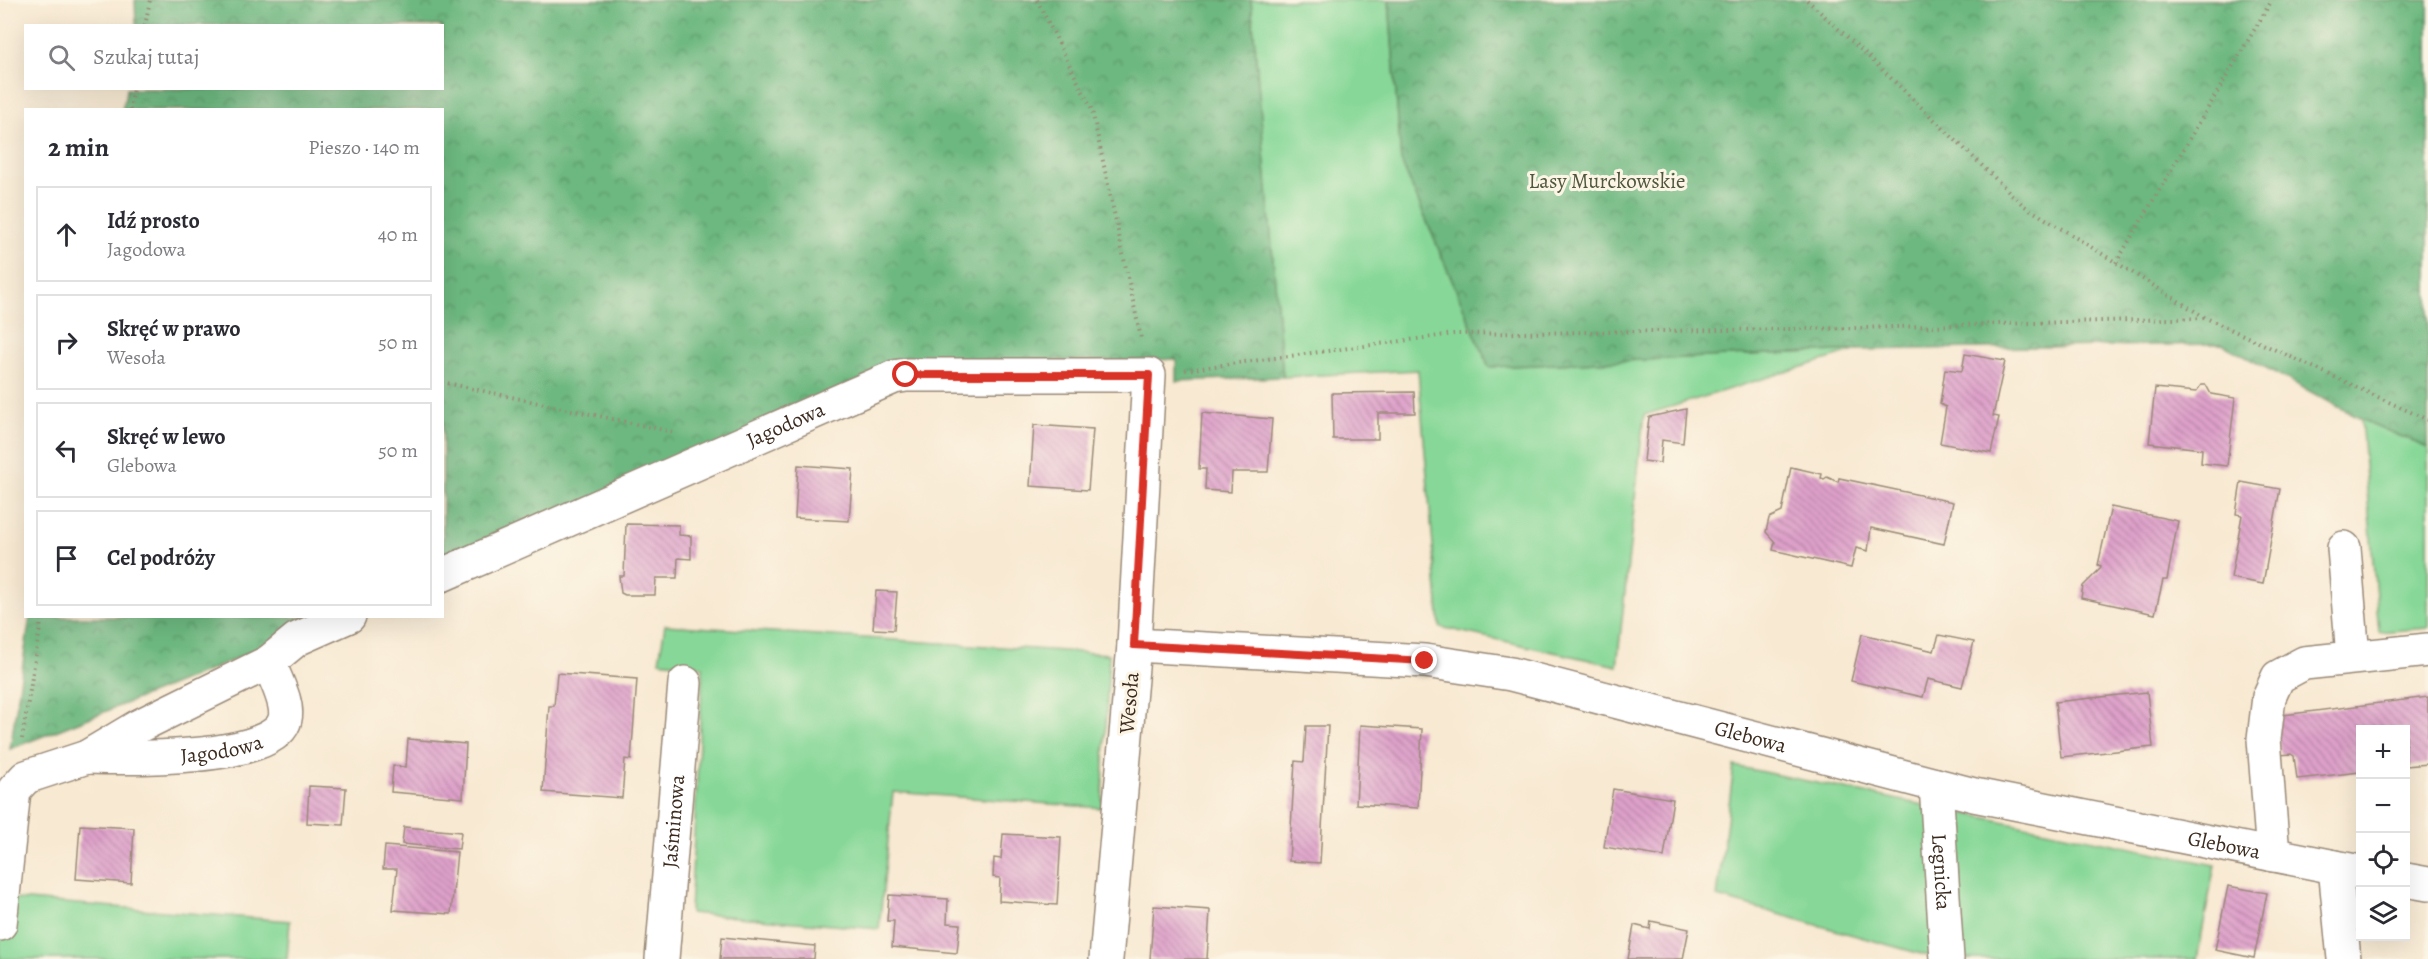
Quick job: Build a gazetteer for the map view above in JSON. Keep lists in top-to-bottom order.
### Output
{
  "streets": {
    "street": [
      "Jagodowa",
      "Wesoła",
      "Glebowa",
      "Jaśminowa",
      "Legnicka"
    ]
  },
  "crossings": [
    ["Jagodowa", "Wesoła"],
    ["Wesoła", "Glebowa"],
    ["Glebowa", "Legnicka"]
  ],
  "parks": ["Lasy Murckowskie"],
  "page": {
    "search": "Szukaj tutaj",
    "heading": ["2 min", "Pieszo · 140 m"],
    "list": [
      ["Idź prosto", "Jagodowa", "40 m"],
      ["Skręć w prawo", "Wesoła", "50 m"],
      ["Skręć w lewo", "Glebowa", "50 m"],
      "Cel podróży"
    ],
    "map_buttons": ["+", "−"]
  }
}
